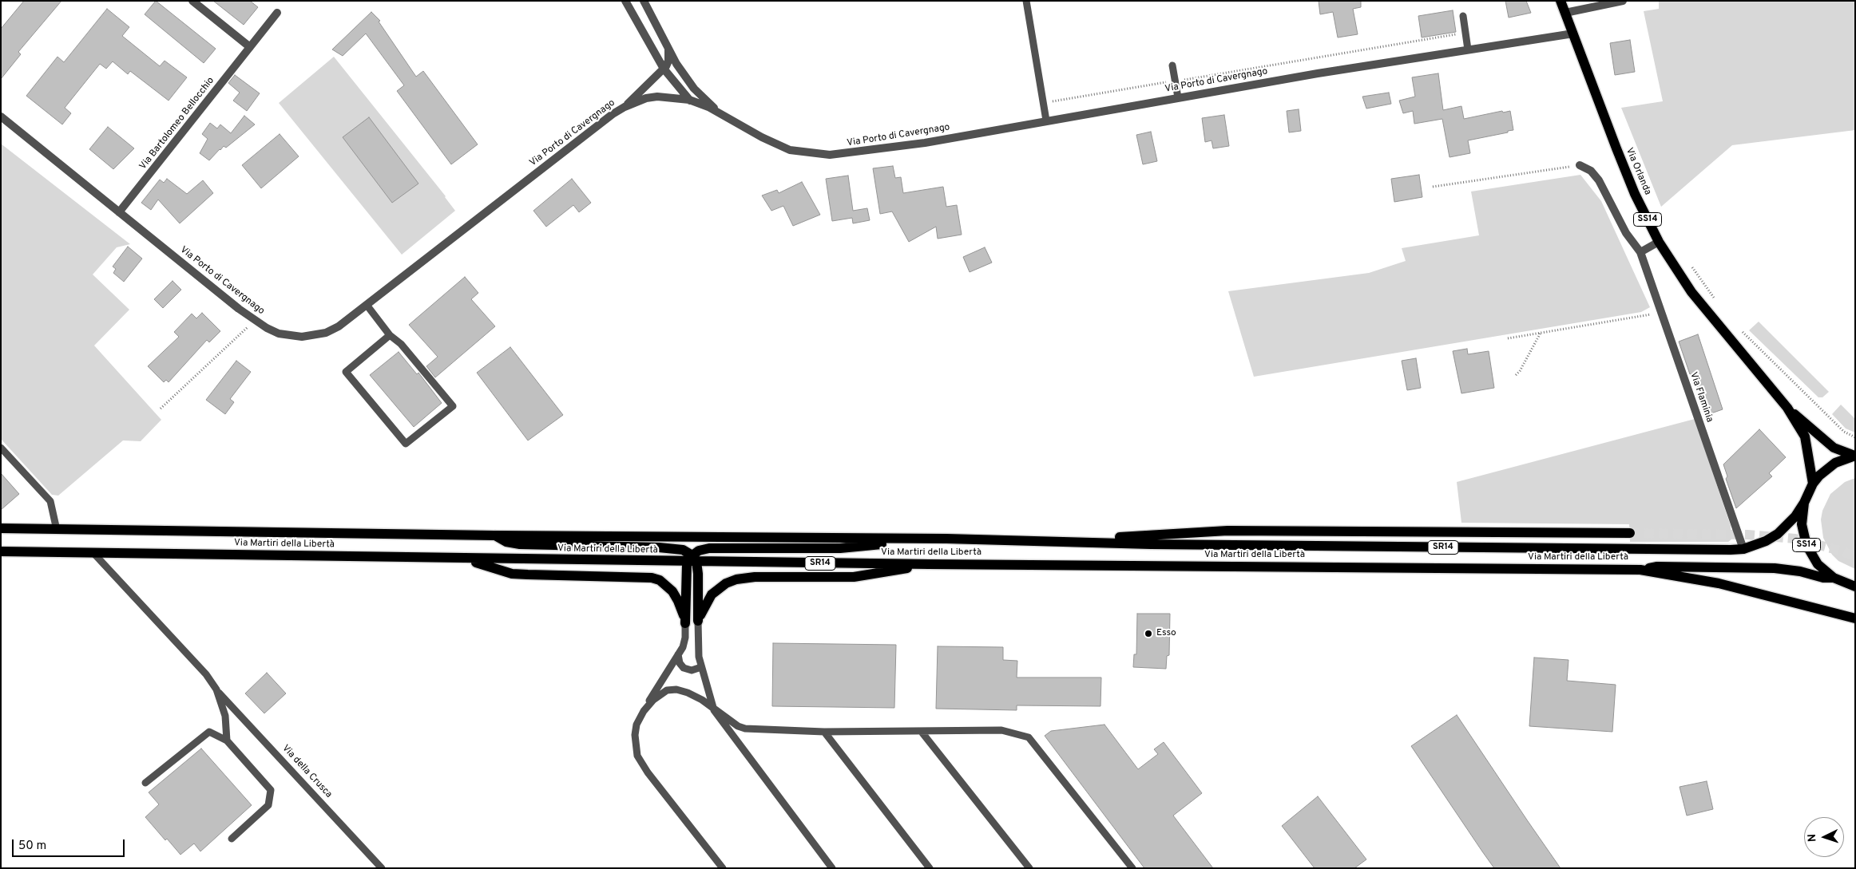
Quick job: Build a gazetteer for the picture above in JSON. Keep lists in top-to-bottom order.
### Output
{
  "streets": {
    "main road": [
      "Via Orlanda",
      "SS14",
      "Via Martiri della Libertà",
      "SR14"
    ],
    "street": ["Via Porto di Cavergnago", "Via Bartolomeo Bellocchio", "Via Flaminia"],
    "lane": ["Via della Crusca"]
  },
  "crossings": [
    ["Via Porto di Cavergnago", "Via Bartolomeo Bellocchio"],
    ["Via Porto di Cavergnago", "Via Orlanda"],
    ["Via Orlanda", "SS14"],
    ["SS14", "Via Martiri della Libertà"],
    ["SS14", "SR14"],
    ["Via Flaminia", "Via Martiri della Libertà"],
    ["Via Martiri della Libertà", "SR14"]
  ],
  "places": ["Esso"],
  "scale_bar": "50 m",
  "north": "left"
}
